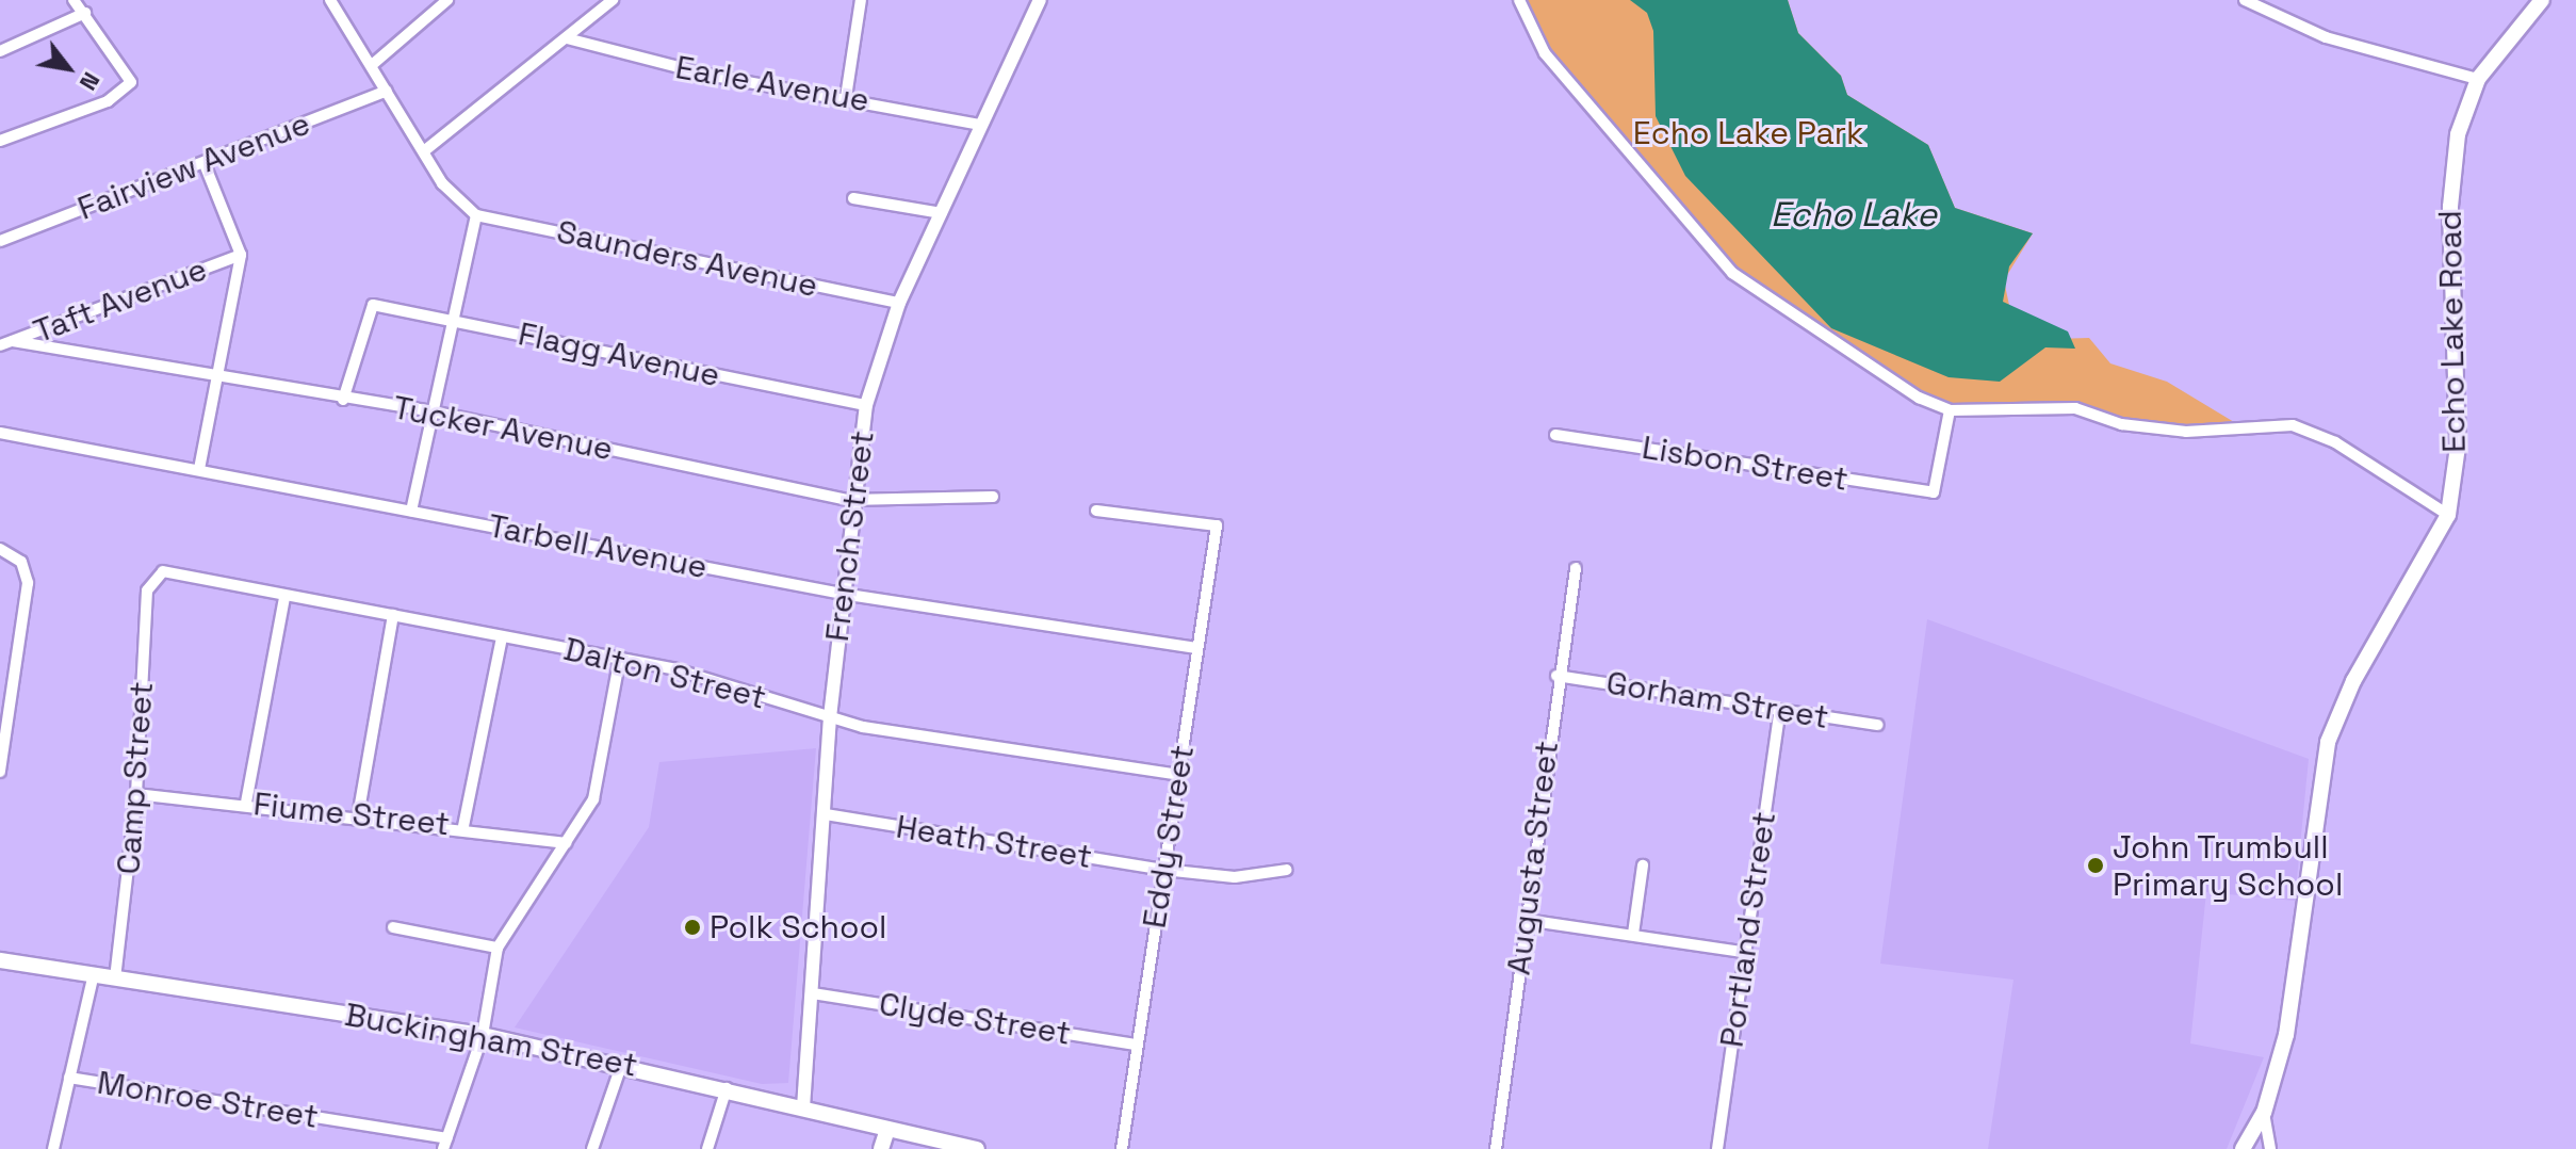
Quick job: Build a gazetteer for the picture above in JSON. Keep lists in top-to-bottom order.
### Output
{
  "streets": {
    "main road": ["Echo Lake Road", "Buckingham Street"],
    "street": [
      "Earle Avenue",
      "Fairview Avenue",
      "Saunders Avenue",
      "Taft Avenue",
      "Flagg Avenue",
      "Tucker Avenue",
      "Lisbon Street",
      "French Street",
      "Tarbell Avenue",
      "Dalton Street",
      "Gorham Street",
      "Camp Street",
      "Fiume Street",
      "Eddy Street",
      "Heath Street",
      "Augusta Street",
      "Portland Street",
      "Clyde Street",
      "Monroe Street"
    ]
  },
  "crossings": [
    ["Earle Avenue", "French Street"],
    ["Saunders Avenue", "French Street"],
    ["Taft Avenue", "Tucker Avenue"],
    ["Flagg Avenue", "Tucker Avenue"],
    ["Flagg Avenue", "French Street"],
    ["Tucker Avenue", "French Street"],
    ["French Street", "Tarbell Avenue"],
    ["French Street", "Dalton Street"],
    ["French Street", "Heath Street"],
    ["French Street", "Clyde Street"],
    ["French Street", "Buckingham Street"],
    ["Tarbell Avenue", "Eddy Street"],
    ["Dalton Street", "Camp Street"],
    ["Dalton Street", "Eddy Street"],
    ["Gorham Street", "Augusta Street"],
    ["Gorham Street", "Portland Street"],
    ["Camp Street", "Fiume Street"],
    ["Camp Street", "Buckingham Street"],
    ["Eddy Street", "Heath Street"],
    ["Eddy Street", "Clyde Street"]
  ],
  "water": ["Echo Lake"],
  "parks": ["Echo Lake Park"],
  "places": ["John Trumbull Primary School", "Polk School"],
  "north": "bottom right"
}
